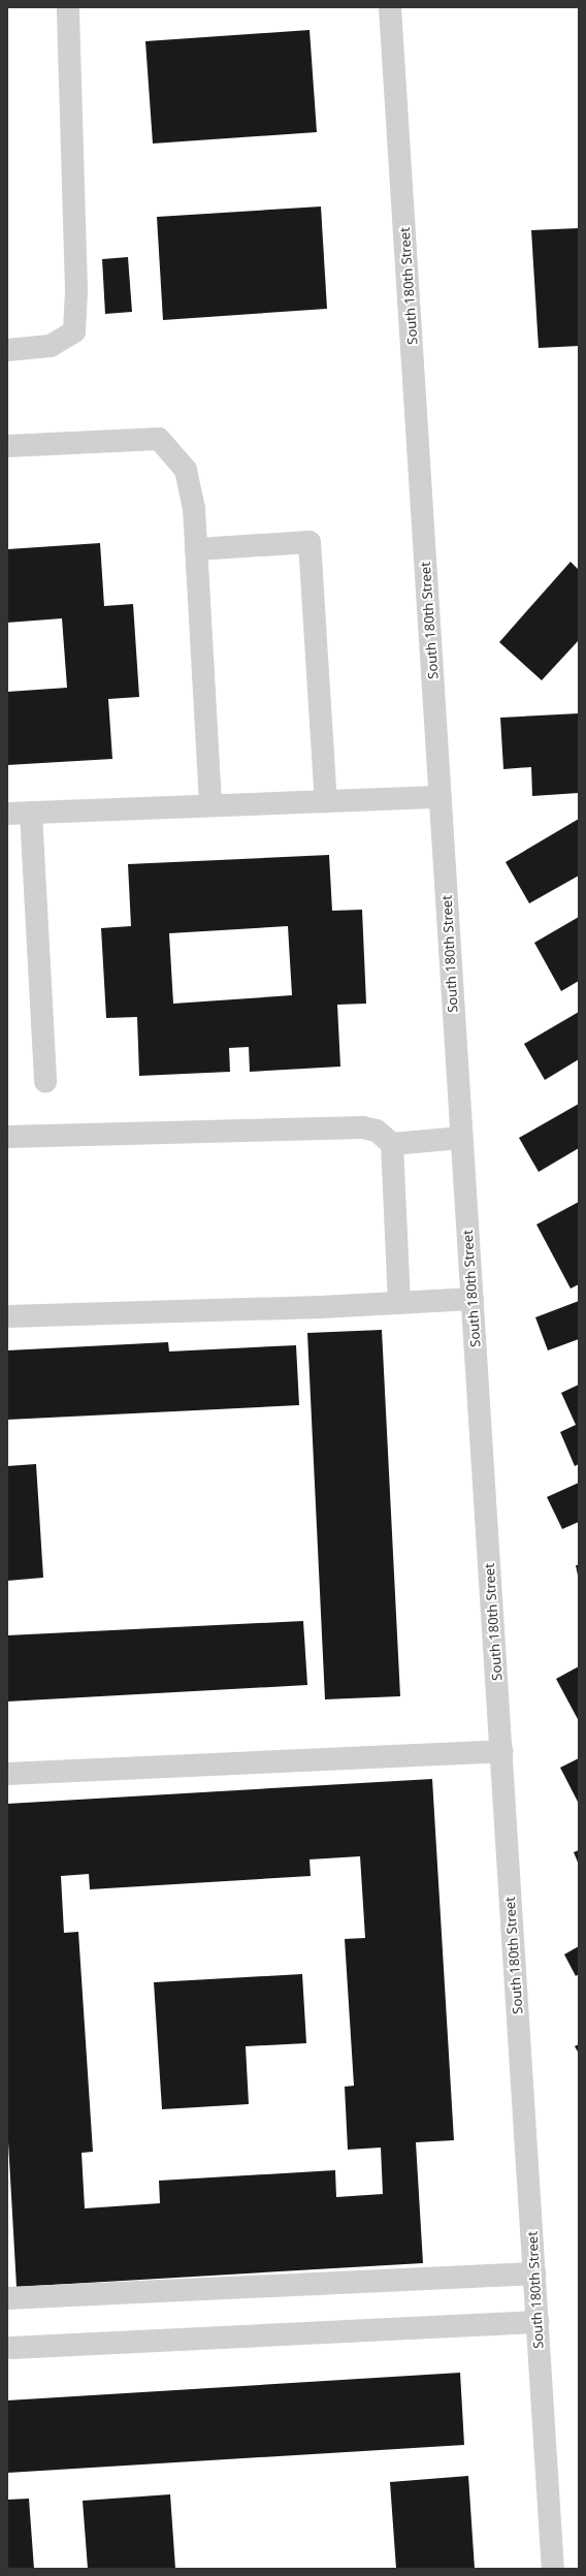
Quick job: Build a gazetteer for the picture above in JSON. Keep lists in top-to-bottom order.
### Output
{
  "streets": {
    "street": ["South 180th Street"]
  }
}
